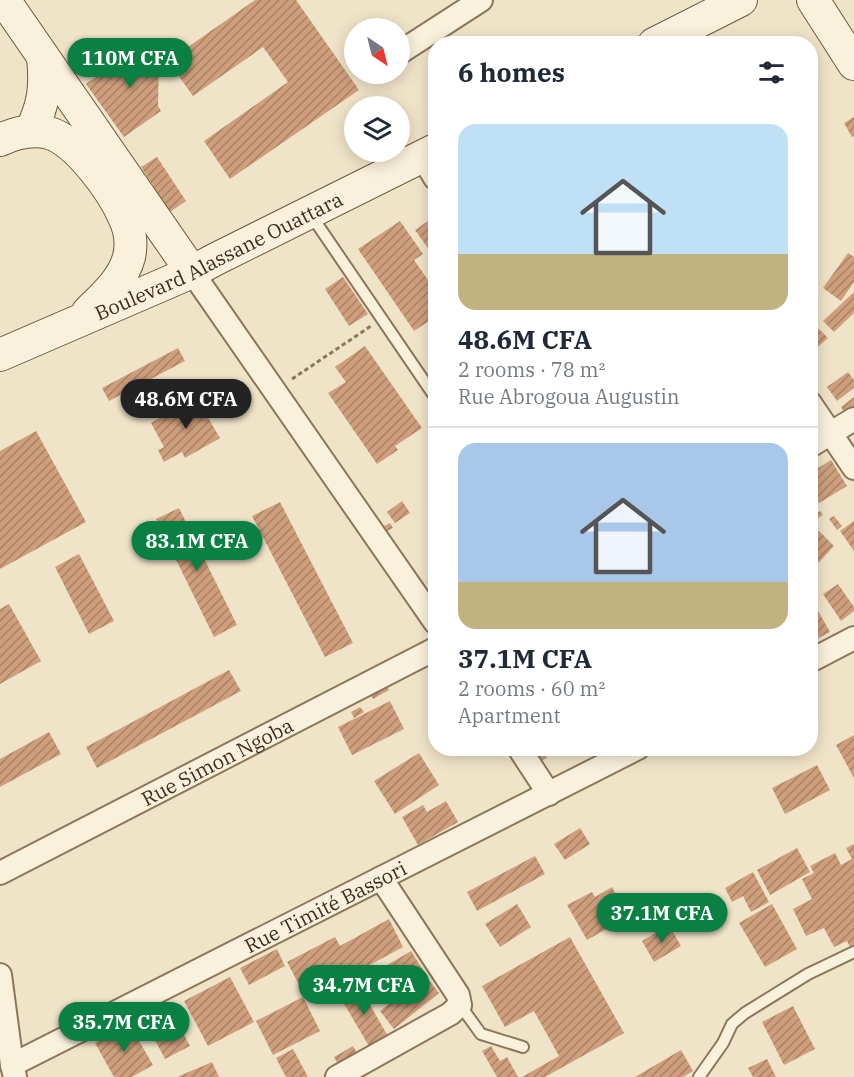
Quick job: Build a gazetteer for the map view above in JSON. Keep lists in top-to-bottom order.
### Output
{
  "streets": {
    "main road": ["Boulevard Alassane Ouattara"],
    "street": ["Rue Simon Ngoba", "Rue Timité Bassori"]
  },
  "north": "bottom right",
  "page": {
    "heading": "6 homes",
    "price": [
      "110M CFA",
      "48.6M CFA",
      "83.1M CFA",
      "37.1M CFA",
      "34.7M CFA",
      "35.7M CFA"
    ],
    "list": [
      {
        "name": "48.6M CFA",
        "note": "2 rooms · 78 m² · Rue Abrogoua Augustin"
      },
      {
        "name": "37.1M CFA",
        "note": "2 rooms · 60 m² · Apartment"
      }
    ]
  }
}
